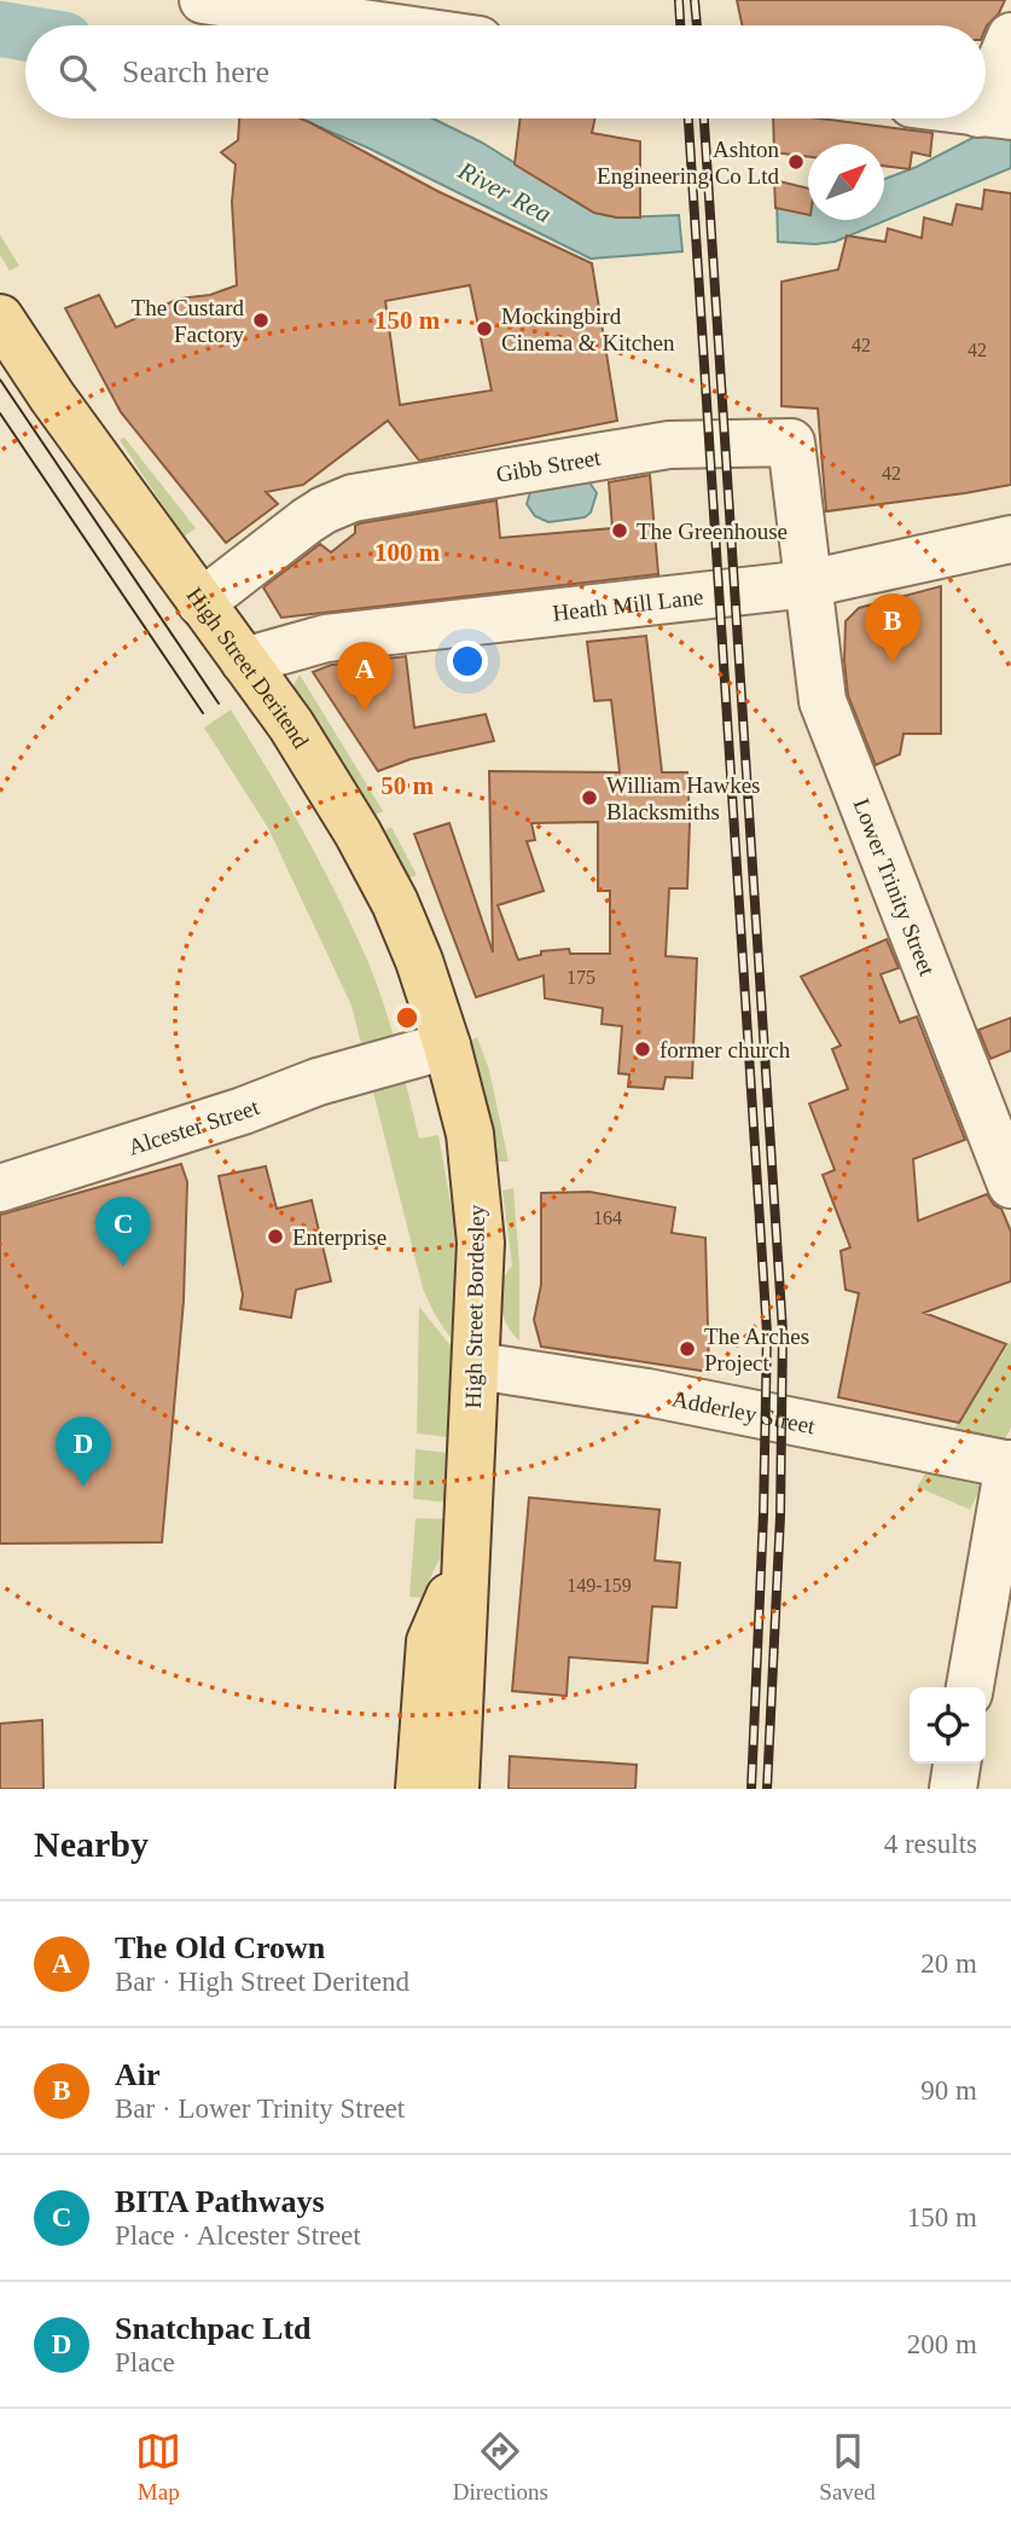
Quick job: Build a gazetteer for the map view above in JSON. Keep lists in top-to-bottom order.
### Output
{
  "streets": {
    "main road": ["High Street Deritend", "High Street Bordesley"],
    "street": [
      "Gibb Street",
      "Heath Mill Lane",
      "Lower Trinity Street",
      "Alcester Street",
      "Adderley Street"
    ]
  },
  "crossings": [
    ["Gibb Street", "Heath Mill Lane"],
    ["Gibb Street", "High Street Deritend"],
    ["Gibb Street", "Lower Trinity Street"],
    ["Heath Mill Lane", "High Street Deritend"],
    ["Heath Mill Lane", "Lower Trinity Street"],
    ["High Street Deritend", "Alcester Street"],
    ["High Street Deritend", "High Street Bordesley"],
    ["Alcester Street", "High Street Bordesley"],
    ["High Street Bordesley", "Adderley Street"]
  ],
  "water": ["River Rea"],
  "places": [
    "Ashton Engineering Co Ltd",
    "The Custard Factory",
    "Mockingbird Cinema & Kitchen",
    "The Greenhouse",
    "William Hawkes Blacksmiths",
    "former church",
    "Enterprise",
    "The Arches Project"
  ],
  "house_numbers": [
    "42",
    "42",
    "42",
    "175",
    "164",
    "149-159"
  ],
  "north": "top right",
  "page": {
    "search": "Search here",
    "pins": [
      "B",
      "A",
      "C",
      "D"
    ],
    "heading": ["Nearby", "4 results"],
    "list": [
      {
        "mark": "A",
        "name": "The Old Crown",
        "note": "Bar · High Street Deritend",
        "value": "20 m"
      },
      {
        "mark": "B",
        "name": "Air",
        "note": "Bar · Lower Trinity Street",
        "value": "90 m"
      },
      {
        "mark": "C",
        "name": "BITA Pathways",
        "note": "Place · Alcester Street",
        "value": "150 m"
      },
      {
        "mark": "D",
        "name": "Snatchpac Ltd",
        "note": "Place",
        "value": "200 m"
      }
    ],
    "nav": ["Map", "Directions", "Saved"]
  },
  "rings": ["150 m", "100 m", "50 m"]
}
